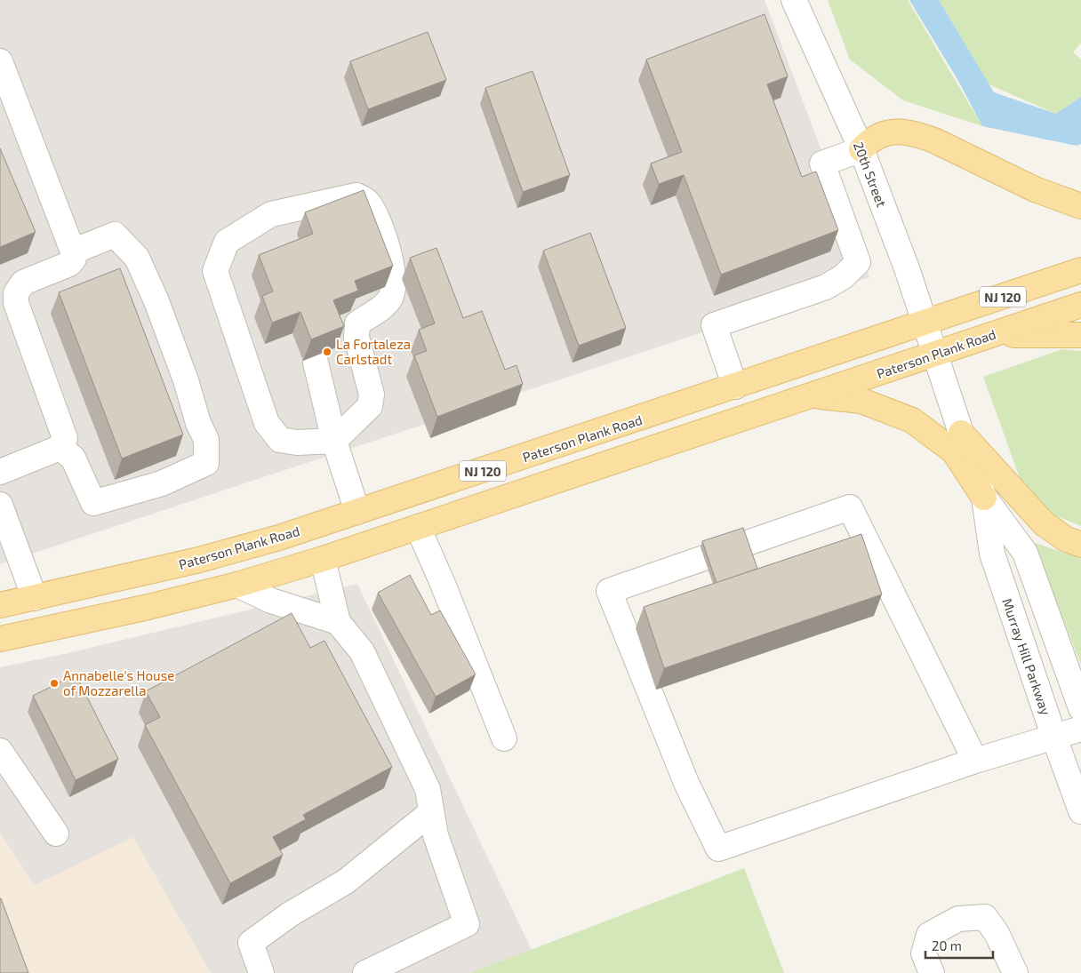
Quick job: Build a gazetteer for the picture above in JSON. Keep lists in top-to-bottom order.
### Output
{
  "streets": {
    "main road": ["NJ 120", "Paterson Plank Road"],
    "street": ["20th Street", "Murray Hill Parkway"]
  },
  "crossings": [
    ["20th Street", "Paterson Plank Road"],
    ["20th Street", "Murray Hill Parkway"],
    ["Paterson Plank Road", "Murray Hill Parkway"]
  ],
  "places": ["La Fortaleza Carlstadt", "Annabelle's House of Mozzarella"],
  "scale_bar": "20 m"
}
